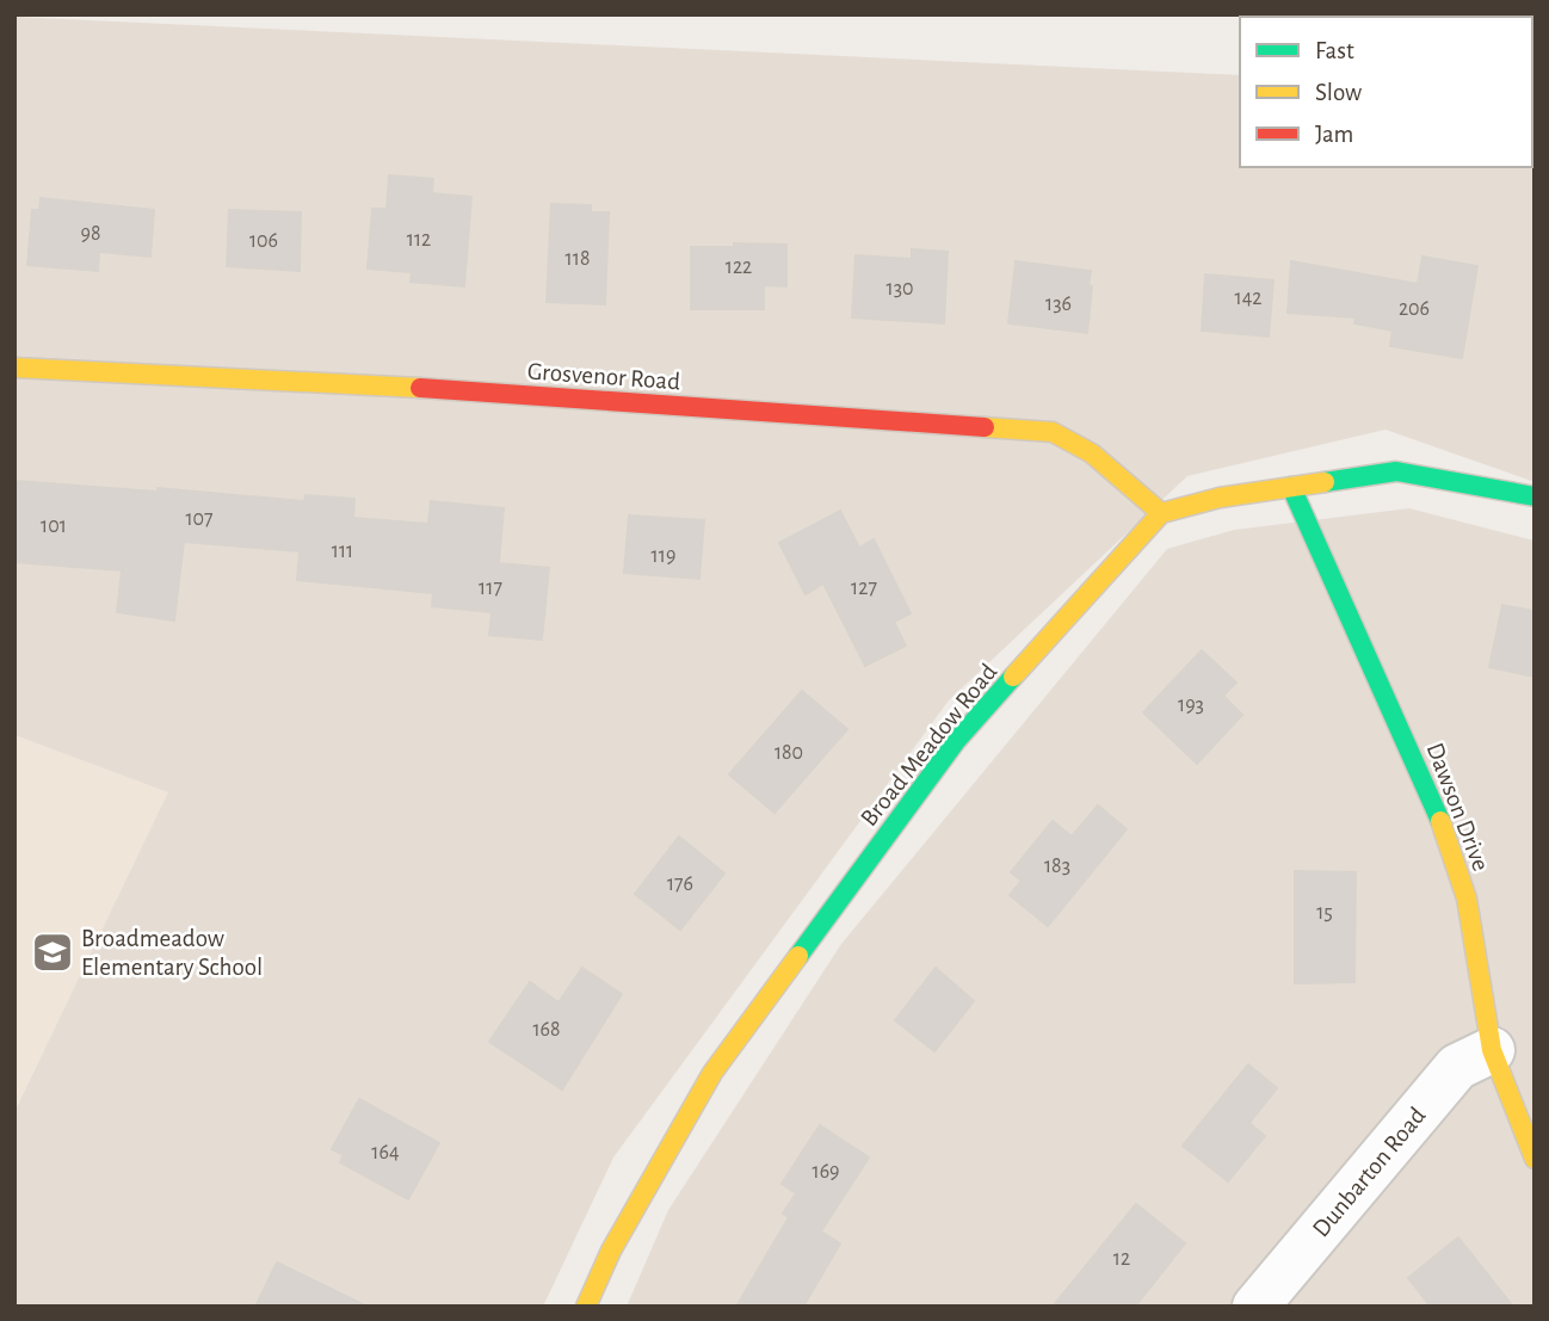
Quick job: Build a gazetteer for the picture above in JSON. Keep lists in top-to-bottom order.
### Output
{
  "streets": {
    "street": [
      "Grosvenor Road",
      "Broad Meadow Road",
      "Dawson Drive",
      "Dunbarton Road"
    ]
  },
  "crossings": [
    ["Grosvenor Road", "Broad Meadow Road"],
    ["Dawson Drive", "Dunbarton Road"]
  ],
  "places": {
    "school or university": ["Broadmeadow Elementary School"]
  },
  "house_numbers": [
    "98",
    "112",
    "106",
    "118",
    "122",
    "130",
    "142",
    "136",
    "206",
    "107",
    "101",
    "111",
    "119",
    "117",
    "127",
    "193",
    "180",
    "183",
    "176",
    "15",
    "168",
    "164",
    "169",
    "12"
  ],
  "legend": ["Fast", "Slow", "Jam"]
}
